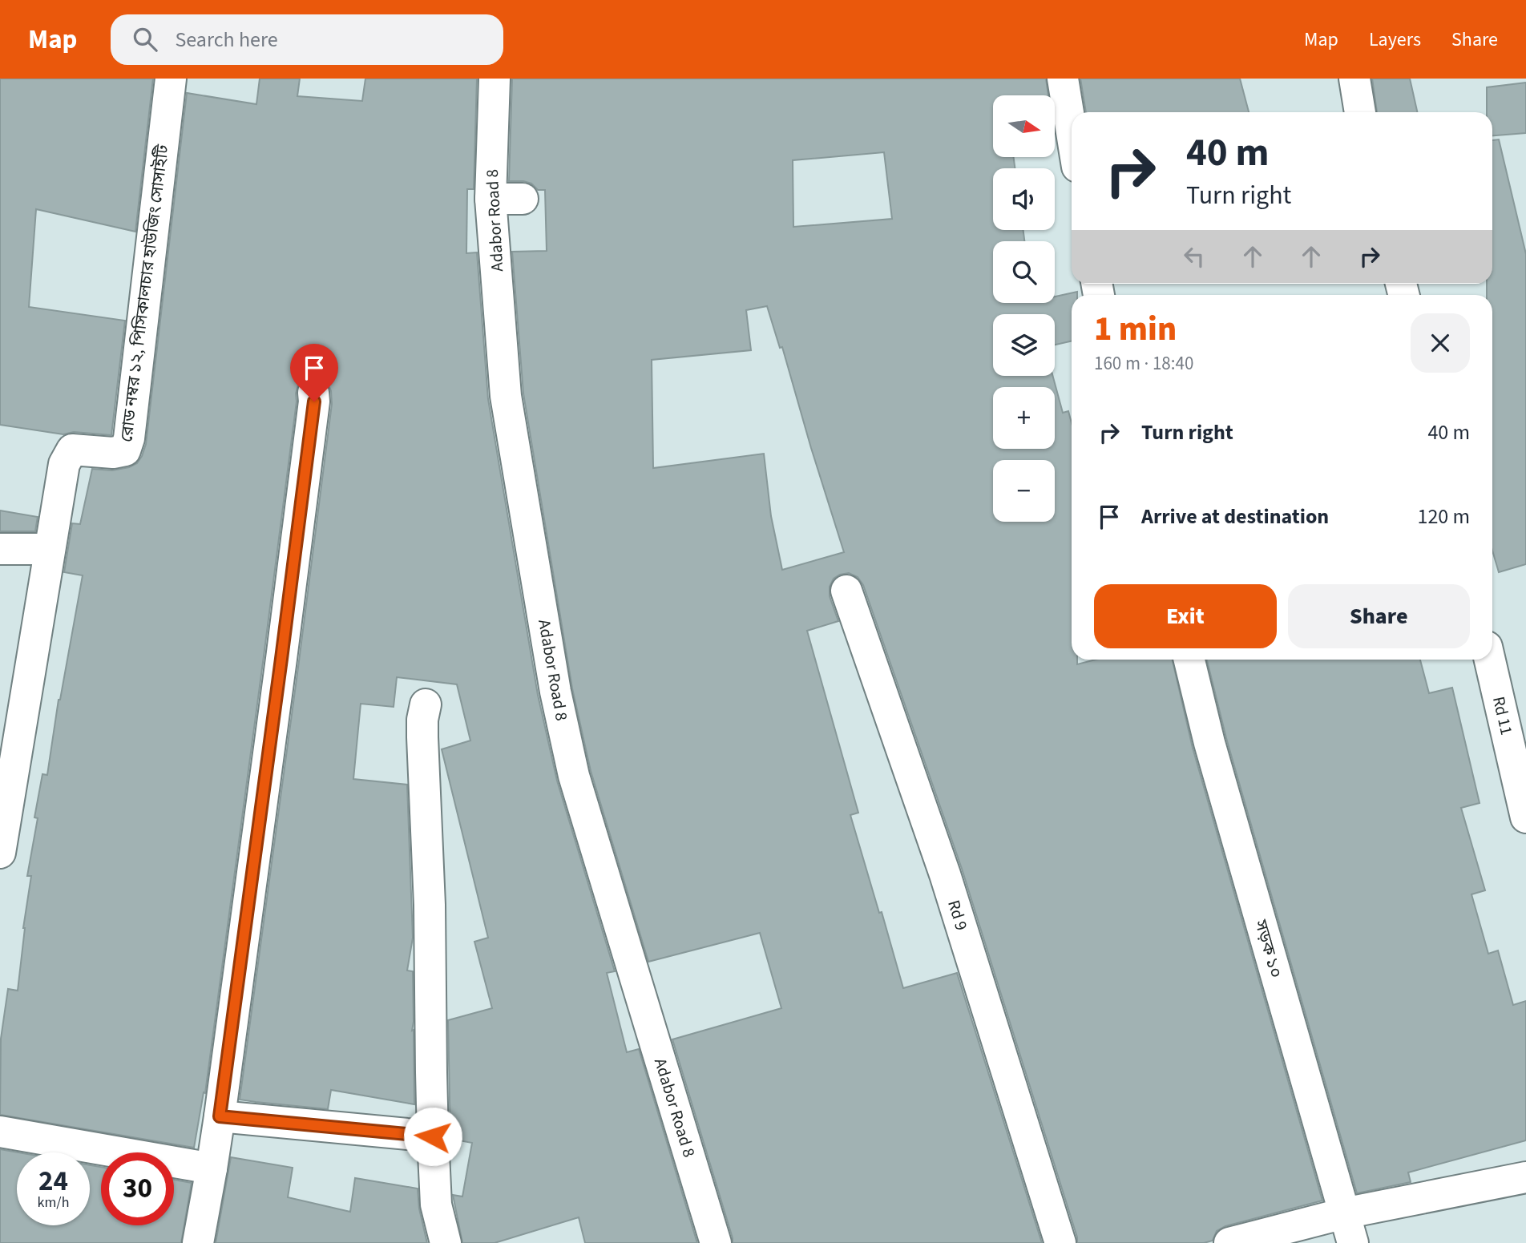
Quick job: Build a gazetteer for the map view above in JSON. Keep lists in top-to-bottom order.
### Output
{
  "streets": {
    "street": [
      "Adabor Road 8",
      "রোড নম্বর ১২, পিসিকালচার হাউজিং সোসাইটি",
      "Rd 11",
      "Rd 9",
      "সড়ক ১০"
    ]
  },
  "north": "right",
  "page": {
    "header": "Map",
    "search": "Search here",
    "nav": ["Map", "Layers", "Share"],
    "map_buttons": ["+", "−"],
    "turn": ["40 m", "Turn right"],
    "heading": ["1 min", "160 m · 18:40"],
    "list": [
      {
        "name": "Turn right",
        "value": "40 m"
      },
      {
        "name": "Arrive at destination",
        "value": "120 m"
      }
    ],
    "buttons": ["Exit", "Share"],
    "speed": "24 km/h",
    "limit": "30"
  }
}
